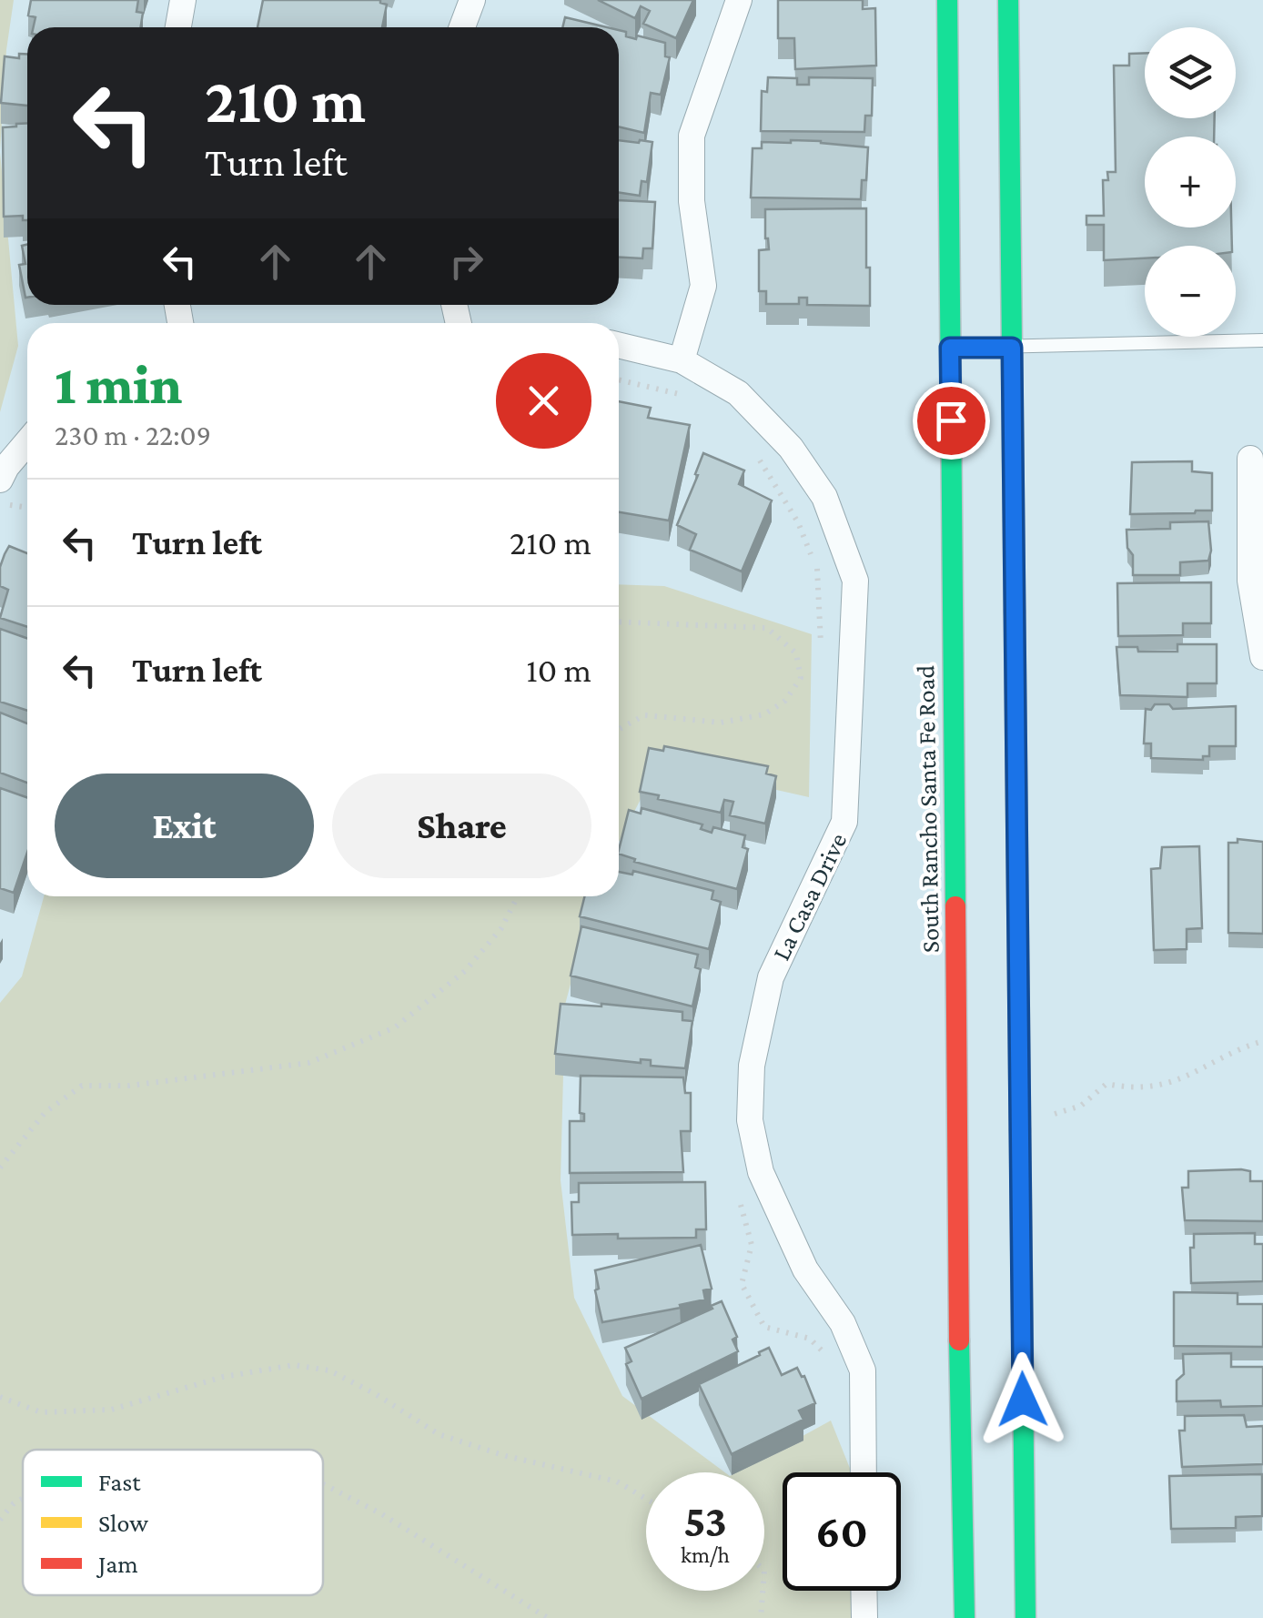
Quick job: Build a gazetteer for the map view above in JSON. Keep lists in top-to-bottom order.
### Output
{
  "streets": {
    "main road": ["South Rancho Santa Fe Road"],
    "street": ["La Casa Drive"]
  },
  "legend": ["Fast", "Slow", "Jam"],
  "page": {
    "map_buttons": ["+", "−"],
    "turn": ["210 m", "Turn left"],
    "heading": ["1 min", "230 m · 22:09"],
    "list": [
      {
        "name": "Turn left",
        "value": "210 m"
      },
      {
        "name": "Turn left",
        "value": "10 m"
      }
    ],
    "buttons": ["Exit", "Share"],
    "speed": "53 km/h",
    "limit": "60"
  }
}
